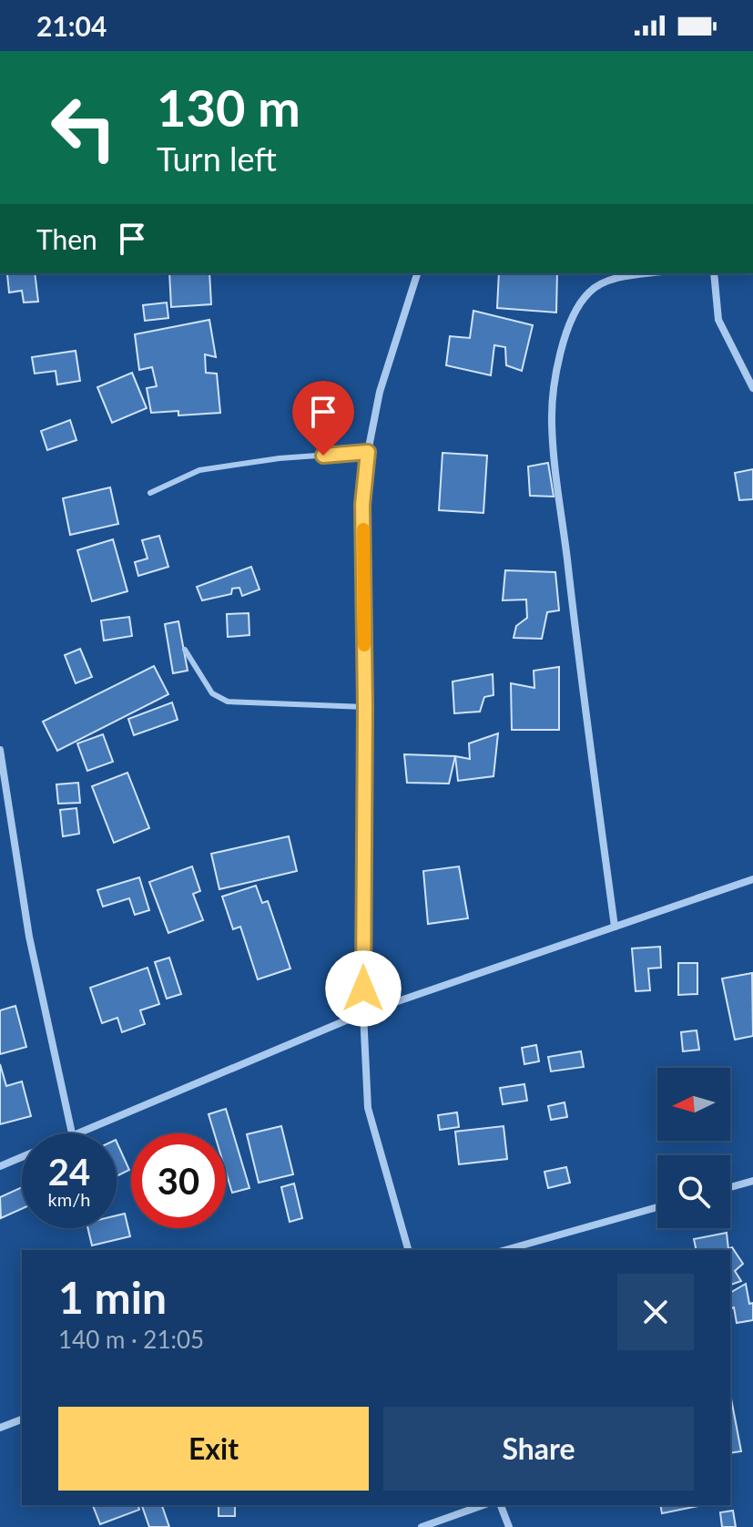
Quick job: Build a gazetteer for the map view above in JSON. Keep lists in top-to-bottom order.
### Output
{
  "north": "left",
  "page": {
    "status": "21:04",
    "turn": ["130 m", "Turn left"],
    "then": "Then",
    "speed": "24 km/h",
    "limit": "30",
    "heading": ["1 min", "140 m · 21:05"],
    "buttons": ["Exit", "Share"]
  }
}
